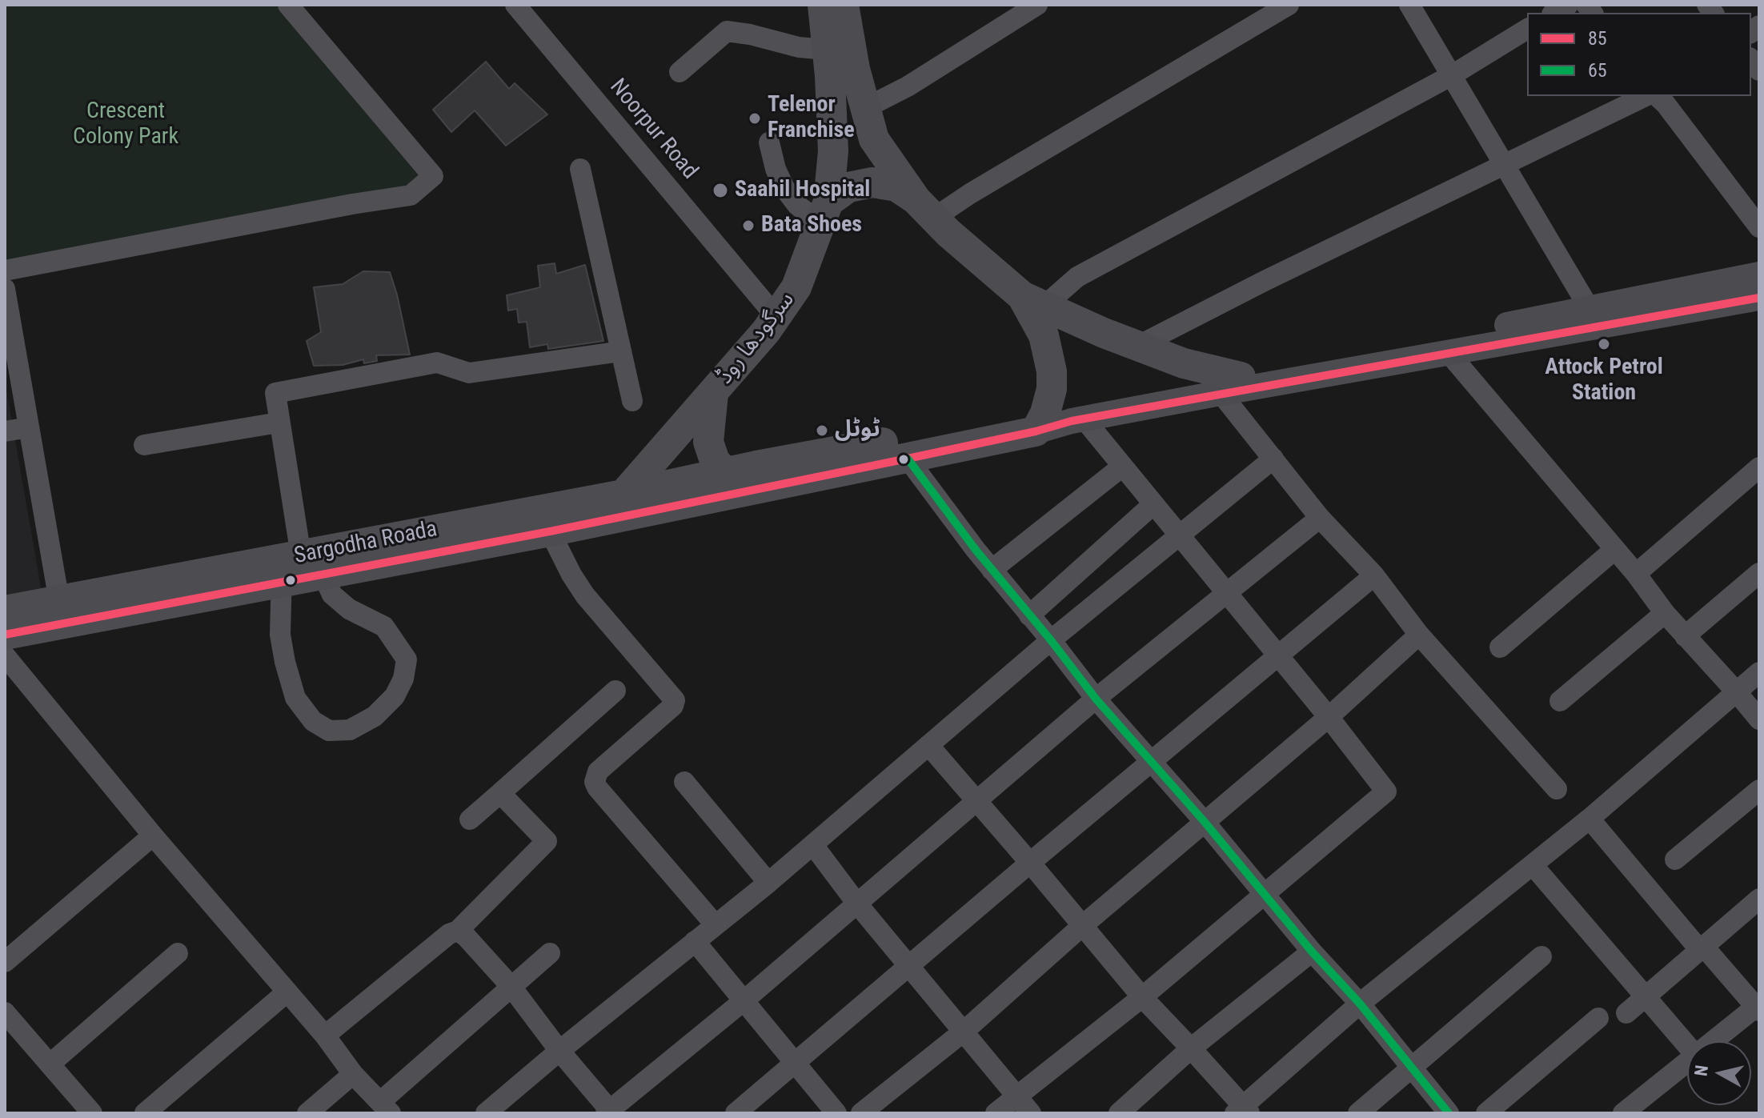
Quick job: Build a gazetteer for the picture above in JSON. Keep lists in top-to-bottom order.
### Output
{
  "streets": {
    "highway": ["سرگودھا روڈ", "Sargodha Roada"],
    "street": ["Noorpur Road"]
  },
  "crossings": [
    ["Noorpur Road", "سرگودھا روڈ"],
    ["سرگودھا روڈ", "Sargodha Roada"]
  ],
  "parks": ["Crescent Colony Park"],
  "places": [
    "Telenor Franchise",
    "Saahil Hospital",
    "Bata Shoes",
    "Attock Petrol Station",
    "ٹوٹل"
  ],
  "lines": ["transit line 85", "transit line 65"],
  "legend": ["85", "65"],
  "north": "left"
}
